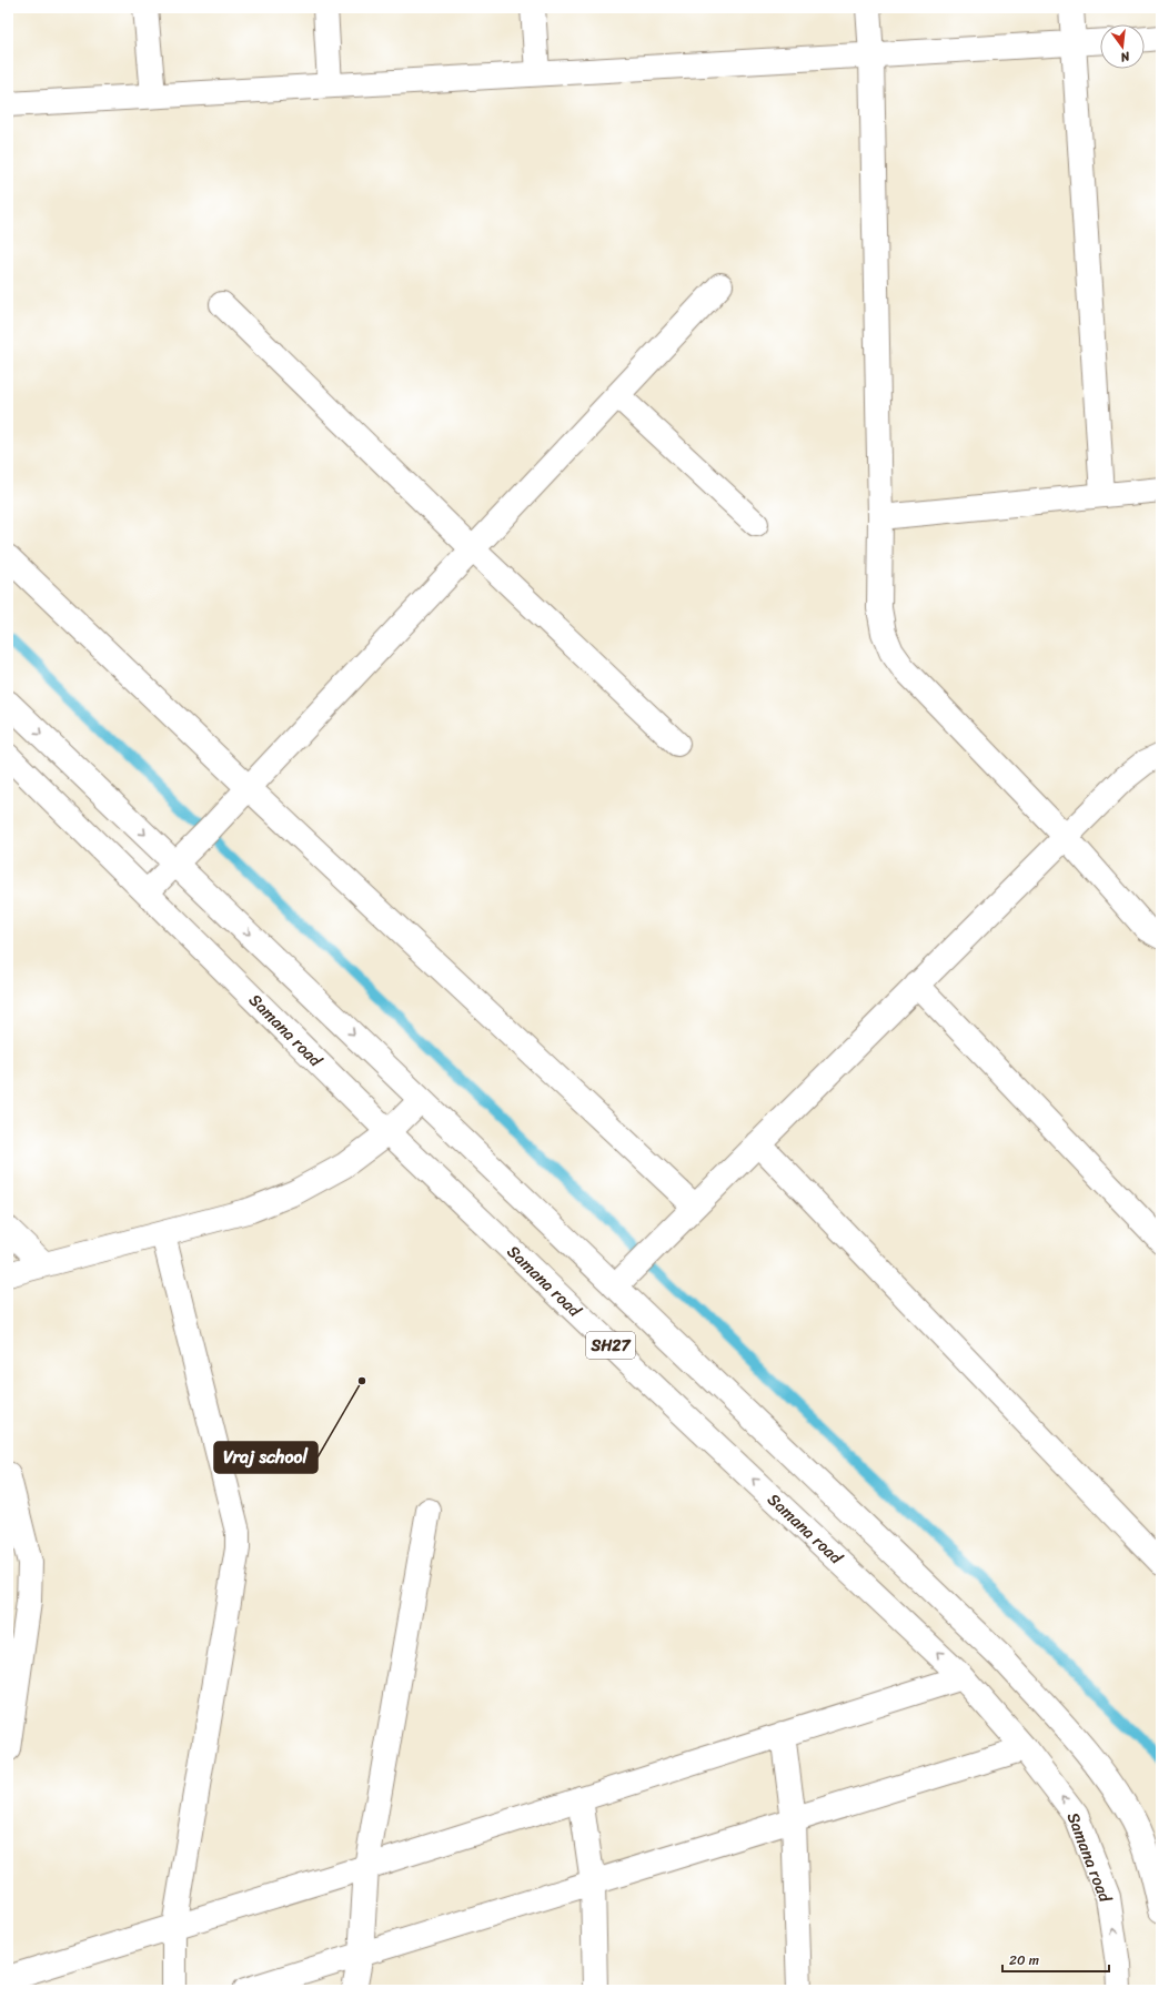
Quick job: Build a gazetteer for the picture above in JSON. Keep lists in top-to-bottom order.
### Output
{
  "streets": {
    "street": ["Samana road", "SH27"]
  },
  "places": ["Vraj school"],
  "scale_bar": "20 m",
  "north": "bottom"
}
